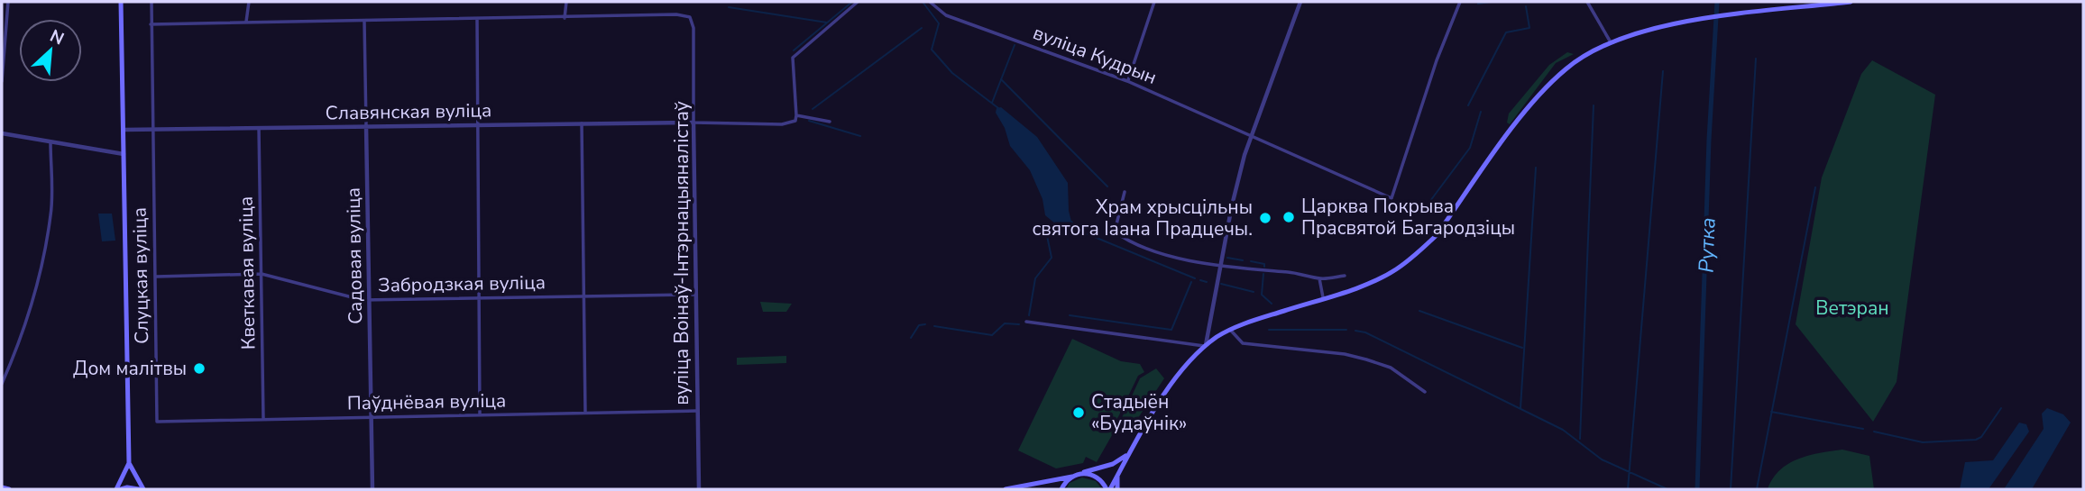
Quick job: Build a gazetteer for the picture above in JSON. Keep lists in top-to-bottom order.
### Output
{
  "streets": {
    "street": [
      "вуліца Кудрын",
      "Славянская вуліца",
      "вуліца Воінаў-Інтэрнацыяналістаў",
      "Садовая вуліца",
      "Кветкавая вуліца",
      "Слуцкая вуліца",
      "Забродзкая вуліца",
      "Паўднёвая вуліца"
    ]
  },
  "crossings": [
    ["Славянская вуліца", "вуліца Воінаў-Інтэрнацыяналістаў"],
    ["Славянская вуліца", "Садовая вуліца"],
    ["Славянская вуліца", "Кветкавая вуліца"],
    ["Славянская вуліца", "Слуцкая вуліца"],
    ["вуліца Воінаў-Інтэрнацыяналістаў", "Забродзкая вуліца"],
    ["вуліца Воінаў-Інтэрнацыяналістаў", "Паўднёвая вуліца"],
    ["Садовая вуліца", "Забродзкая вуліца"],
    ["Садовая вуліца", "Паўднёвая вуліца"],
    ["Кветкавая вуліца", "Забродзкая вуліца"],
    ["Кветкавая вуліца", "Паўднёвая вуліца"],
    ["Слуцкая вуліца", "Забродзкая вуліца"],
    ["Слуцкая вуліца", "Паўднёвая вуліца"]
  ],
  "water": ["Рутка"],
  "parks": ["Ветэран"],
  "places": [
    "Царква Покрыва Прасвятой Багародзіцы",
    "Храм хрысцільны святога Іаана Прадцечы.",
    "Дом малітвы",
    "Стадыён «Будаўнік»"
  ],
  "north": "top right"
}
